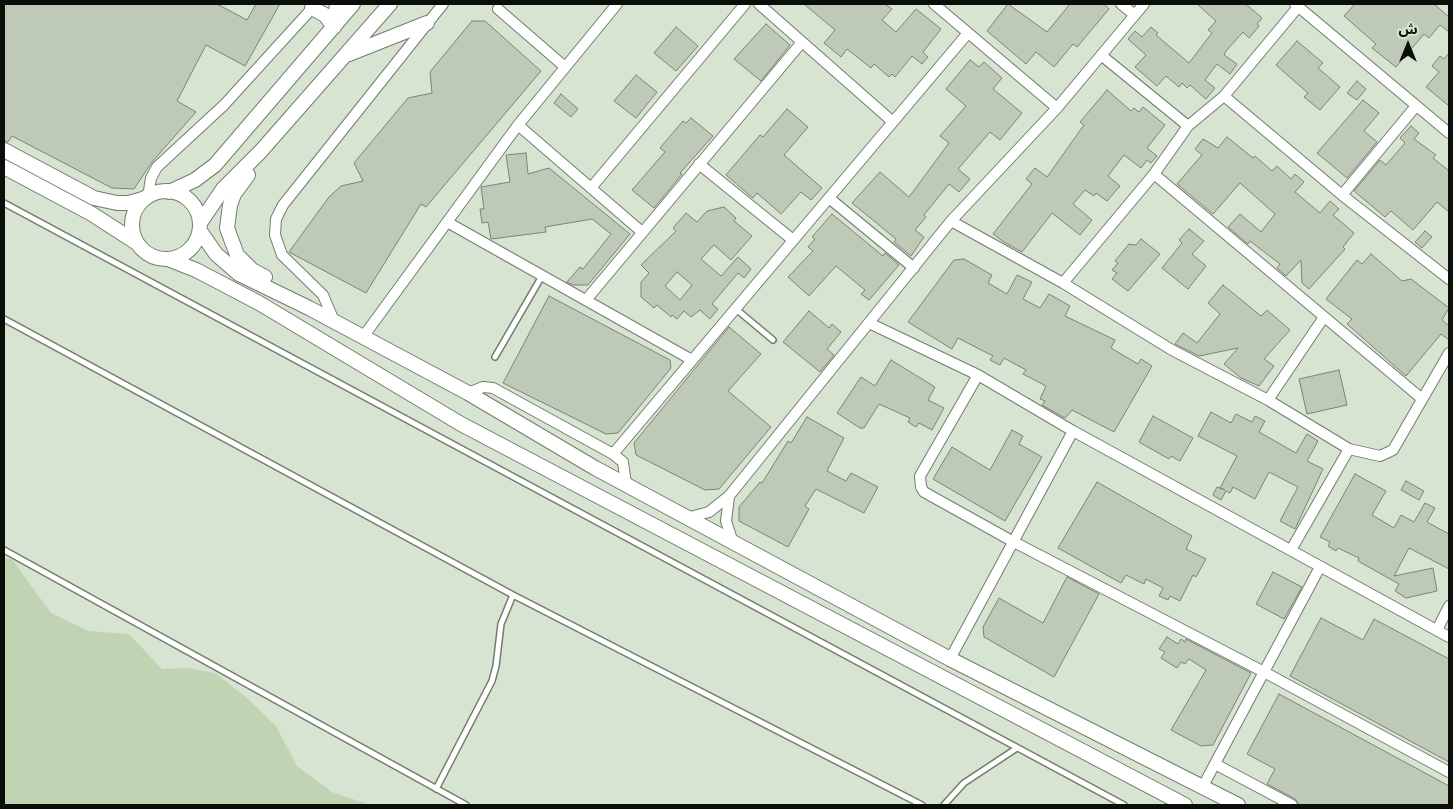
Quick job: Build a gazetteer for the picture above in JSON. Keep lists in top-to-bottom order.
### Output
{
  "north": "top"
}
